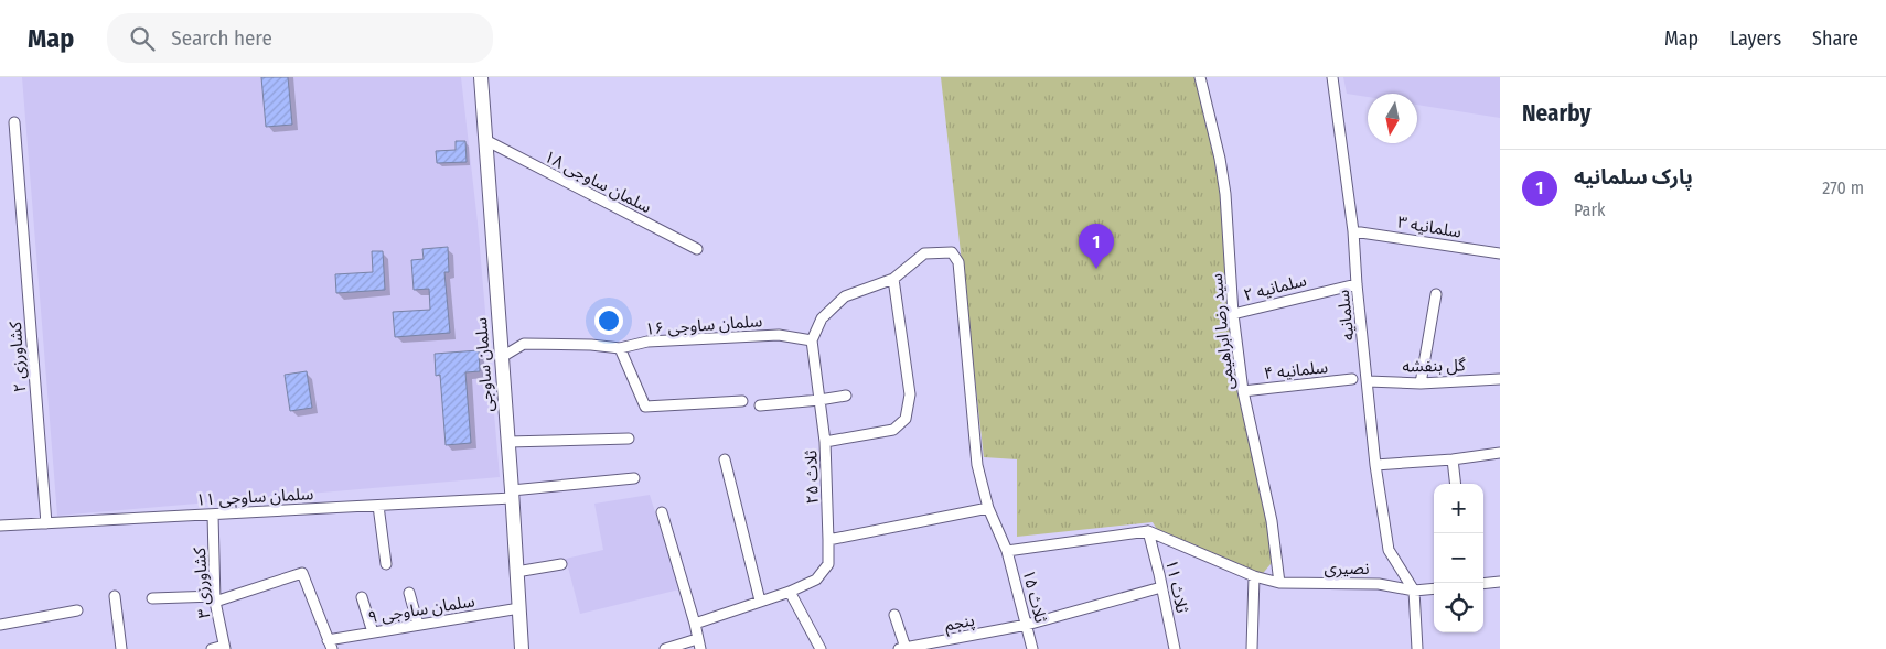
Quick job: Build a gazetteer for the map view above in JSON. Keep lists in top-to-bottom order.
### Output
{
  "streets": {
    "street": [
      "سلمان ساوجی ۱۸",
      "سلمانیه ۳",
      "سلمانیه ۲",
      "سلمانیه",
      "سلمان ساوجی ۱۶",
      "سید رضا ابراهیمی",
      "کشاورزی ۲",
      "سلمان ساوجی",
      "گل بنفشه",
      "سلمانیه ۴",
      "ثلاث ۲۵",
      "سلمان ساوجی ۱۱",
      "نصیری",
      "کشاورزی ۳",
      "ثلاث ۱۱",
      "ثلاث ۱۵",
      "سلمان ساوجی ۹",
      "پنجم"
    ]
  },
  "crossings": [
    ["سلمان ساوجی ۱۸", "سلمان ساوجی"],
    ["سلمانیه ۳", "سلمانیه"],
    ["سلمانیه ۲", "سلمانیه"],
    ["سلمانیه ۲", "سید رضا ابراهیمی"],
    ["سلمانیه", "گل بنفشه"],
    ["سلمانیه", "نصیری"],
    ["سلمان ساوجی ۱۶", "سلمان ساوجی"],
    ["سید رضا ابراهیمی", "سلمانیه ۴"],
    ["سید رضا ابراهیمی", "نصیری"],
    ["کشاورزی ۲", "سلمان ساوجی ۱۱"],
    ["سلمان ساوجی", "سلمان ساوجی ۱۱"],
    ["سلمان ساوجی", "سلمان ساوجی ۹"],
    ["ثلاث ۲۵", "ثلاث ۱۵"],
    ["سلمان ساوجی ۱۱", "کشاورزی ۳"],
    ["نصیری", "ثلاث ۱۱"],
    ["ثلاث ۱۱", "پنجم"],
    ["ثلاث ۱۵", "پنجم"]
  ],
  "north": "bottom",
  "page": {
    "header": "Map",
    "search": "Search here",
    "nav": ["Map", "Layers", "Share"],
    "heading": "Nearby",
    "list": [
      {
        "mark": "1",
        "name": "پارک سلمانیه",
        "note": "Park",
        "value": "270 m"
      }
    ],
    "pins": "1",
    "map_buttons": ["+", "−"]
  }
}
